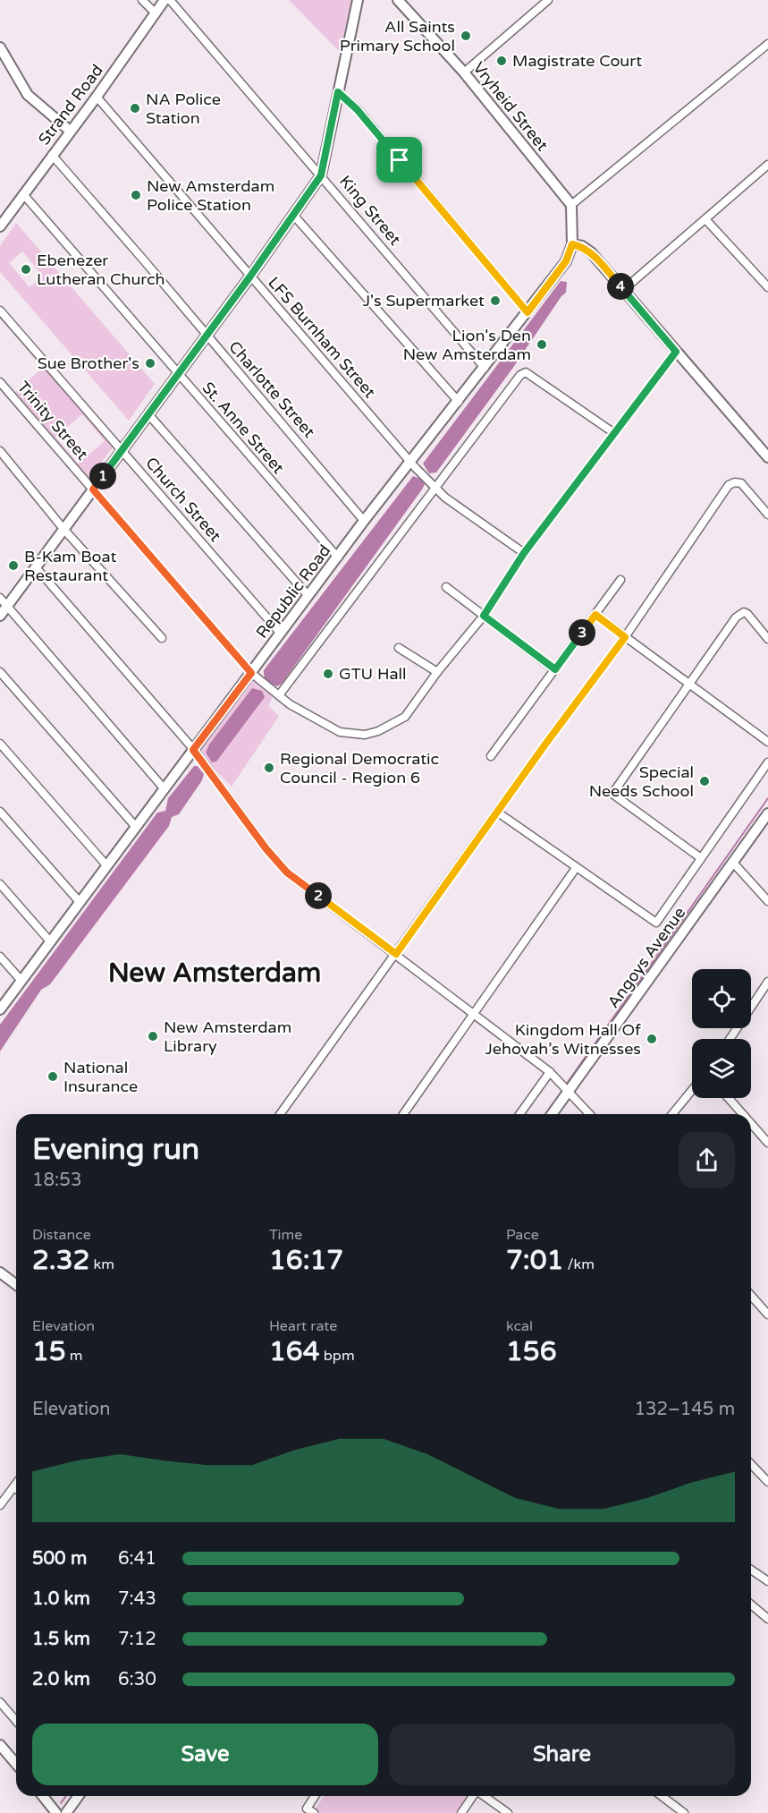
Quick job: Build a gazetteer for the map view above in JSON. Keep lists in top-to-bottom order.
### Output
{
  "streets": {
    "street": [
      "Strand Road",
      "Vryheid Street",
      "King Street",
      "LFS Burnham Street",
      "Charlotte Street",
      "Trinity Street",
      "St. Anne Street",
      "Church Street",
      "Republic Road",
      "Angoys Avenue"
    ]
  },
  "crossings": [
    ["Strand Road", "LFS Burnham Street"],
    ["Strand Road", "Charlotte Street"],
    ["Strand Road", "St. Anne Street"],
    ["King Street", "Republic Road"],
    ["LFS Burnham Street", "Trinity Street"],
    ["LFS Burnham Street", "Republic Road"],
    ["Charlotte Street", "Republic Road"],
    ["Trinity Street", "Republic Road"],
    ["St. Anne Street", "Republic Road"],
    ["Church Street", "Republic Road"]
  ],
  "districts": ["New Amsterdam"],
  "places": [
    "All Saints Primary School",
    "Magistrate Court",
    "NA Police Station",
    "New Amsterdam Police Station",
    "Ebenezer Lutheran Church",
    "J's Supermarket",
    "Lion's Den New Amsterdam",
    "Sue Brother's",
    "B-Kam Boat Restaurant",
    "GTU Hall",
    "Regional Democratic Council - Region 6",
    "Special Needs School",
    "New Amsterdam Library",
    "Kingdom Hall Of Jehovah’s Witnesses",
    "National Insurance"
  ],
  "page": {
    "pins": [
      "4",
      "1",
      "3",
      "2"
    ],
    "heading": ["Evening run", "18:53"],
    "stats": [
      ["Distance", "2.32 km"],
      ["Time", "16:17"],
      ["Pace", "7:01 /km"],
      ["Elevation", "15 m"],
      ["Heart rate", "164 bpm"],
      ["kcal", "156"]
    ],
    "chart": ["Elevation", "132–145 m"],
    "list": [
      {
        "name": "500 m",
        "note": "6:41"
      },
      {
        "name": "1.0 km",
        "note": "7:43"
      },
      {
        "name": "1.5 km",
        "note": "7:12"
      },
      {
        "name": "2.0 km",
        "note": "6:30"
      }
    ],
    "buttons": ["Save", "Share"]
  }
}
